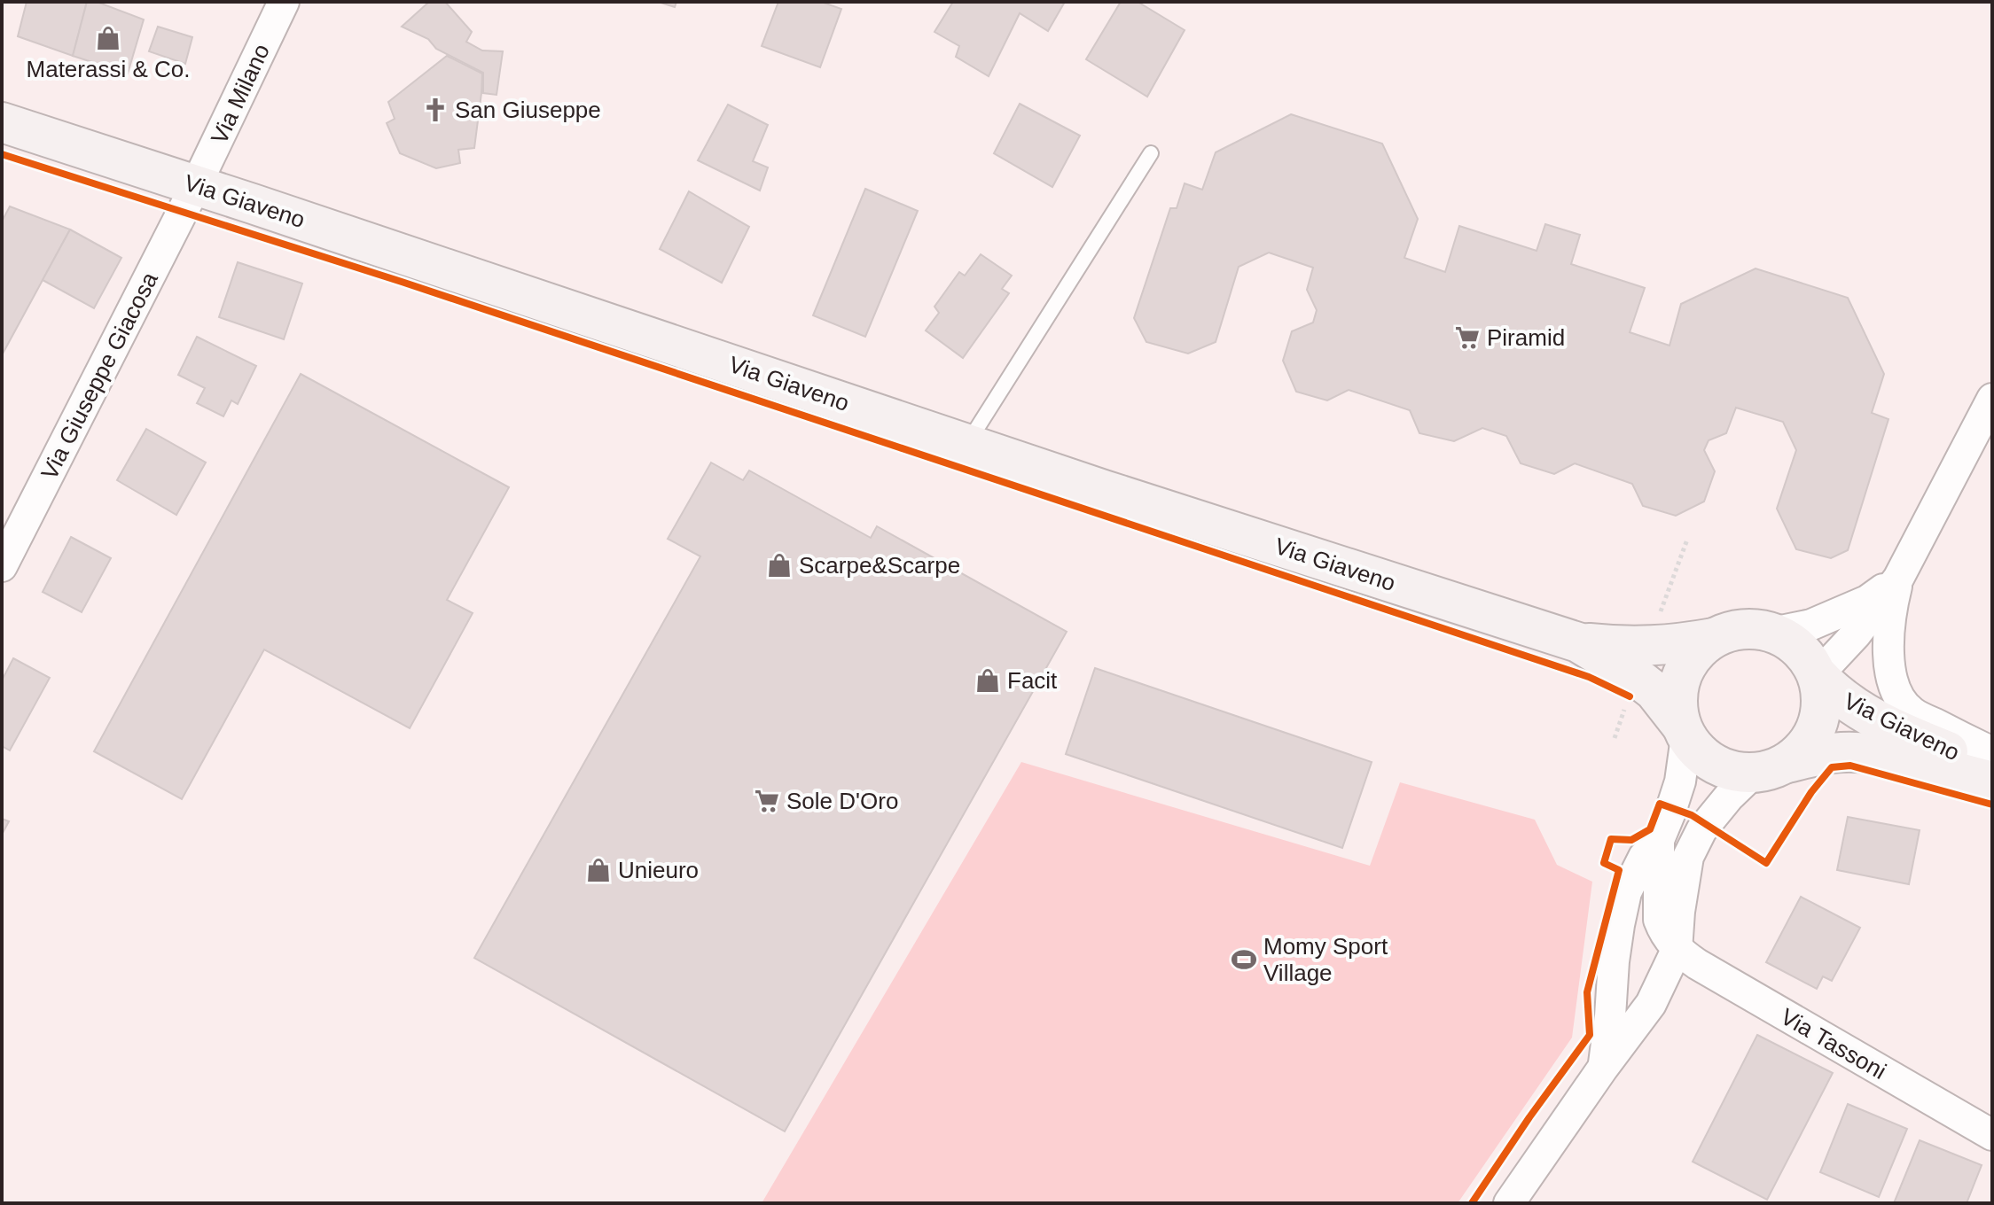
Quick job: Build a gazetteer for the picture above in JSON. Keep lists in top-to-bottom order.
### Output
{
  "streets": {
    "main road": ["Via Giaveno"],
    "street": ["Via Milano", "Via Giuseppe Giacosa", "Via Tassoni"]
  },
  "crossings": [
    ["Via Milano", "Via Giaveno"],
    ["Via Milano", "Via Giuseppe Giacosa"],
    ["Via Giaveno", "Via Giuseppe Giacosa"]
  ],
  "places": {
    "shop": [
      "Materassi & Co.",
      "Scarpe&Scarpe",
      "Facit",
      "Unieuro"
    ],
    "church": ["San Giuseppe"],
    "supermarket": ["Piramid", "Sole D'Oro"],
    "sports": ["Momy Sport Village"]
  }
}
